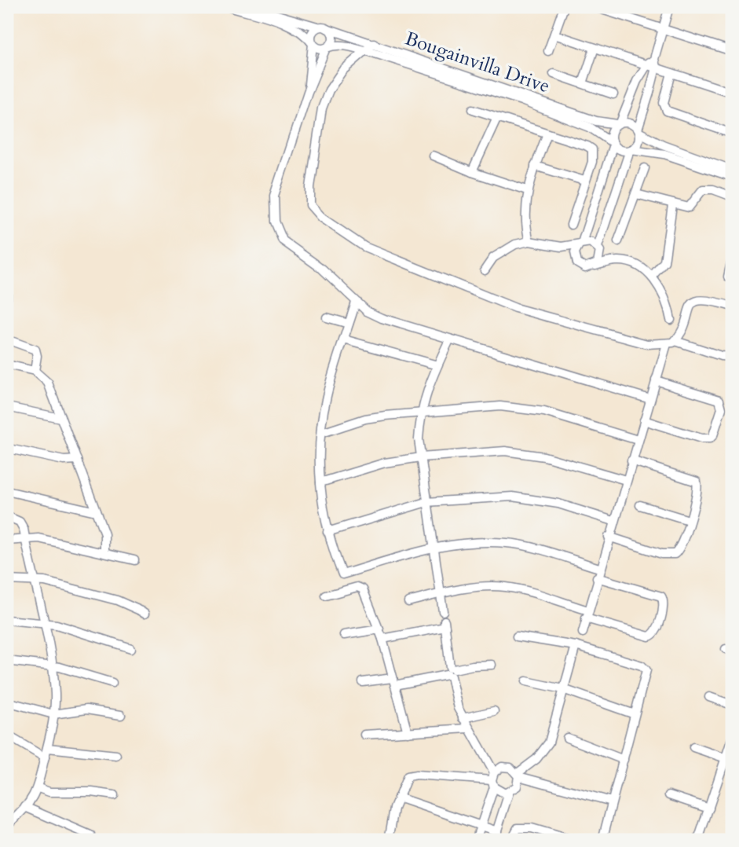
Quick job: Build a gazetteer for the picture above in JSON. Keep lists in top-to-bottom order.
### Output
{
  "streets": {
    "street": ["Bougainvilla Drive"]
  }
}
